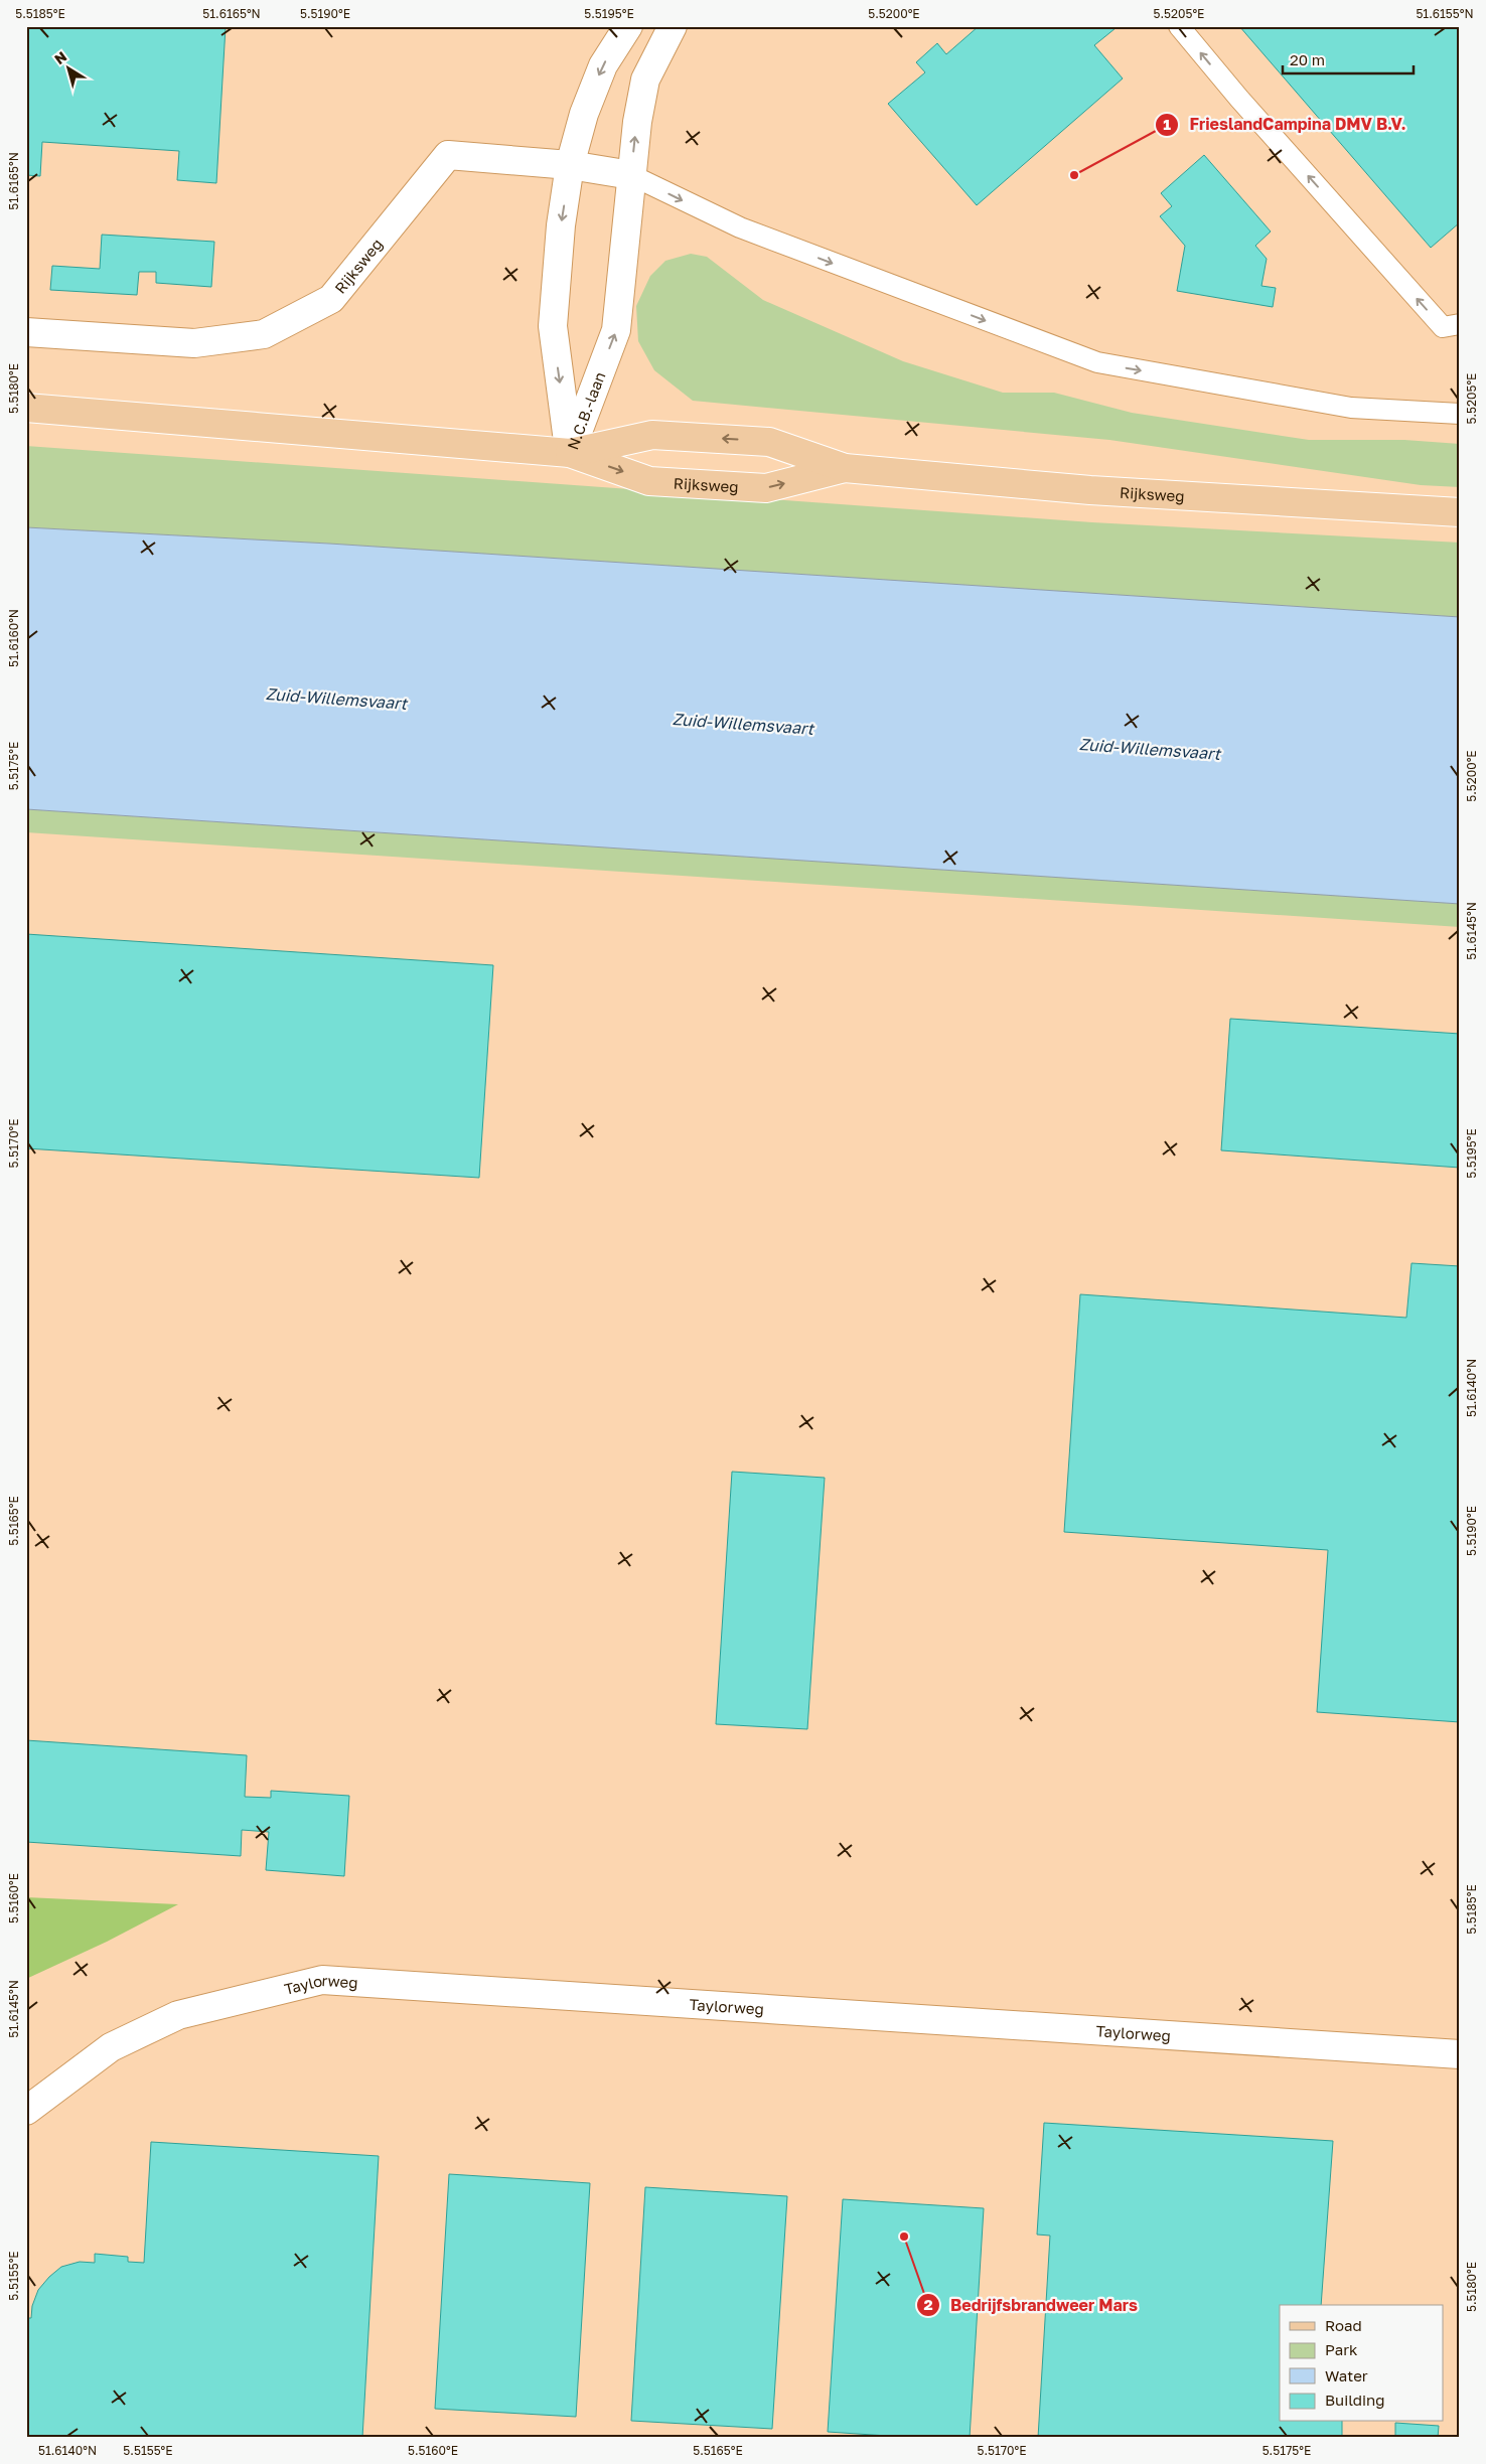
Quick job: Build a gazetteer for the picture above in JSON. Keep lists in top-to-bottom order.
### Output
{
  "streets": {
    "main road": ["Rijksweg"],
    "street": ["N.C.B.-laan", "Taylorweg"]
  },
  "crossings": [
    ["Rijksweg", "N.C.B.-laan"]
  ],
  "water": ["Zuid-Willemsvaart"],
  "places": ["FrieslandCampina DMV B.V.", "Bedrijfsbrandweer Mars"],
  "legend": [
    "Road",
    "Park",
    "Water",
    "Building"
  ],
  "scale_bar": "20 m",
  "north": "top left",
  "coordinates": [
    "5.5185°E",
    "51.6165°N",
    "5.5190°E",
    "5.5195°E",
    "5.5200°E",
    "5.5205°E",
    "51.6155°N",
    "5.5180°E",
    "51.6160°N",
    "5.5175°E",
    "51.6145°N",
    "5.5170°E",
    "51.6140°N",
    "5.5165°E",
    "5.5160°E",
    "5.5155°E"
  ]
}
